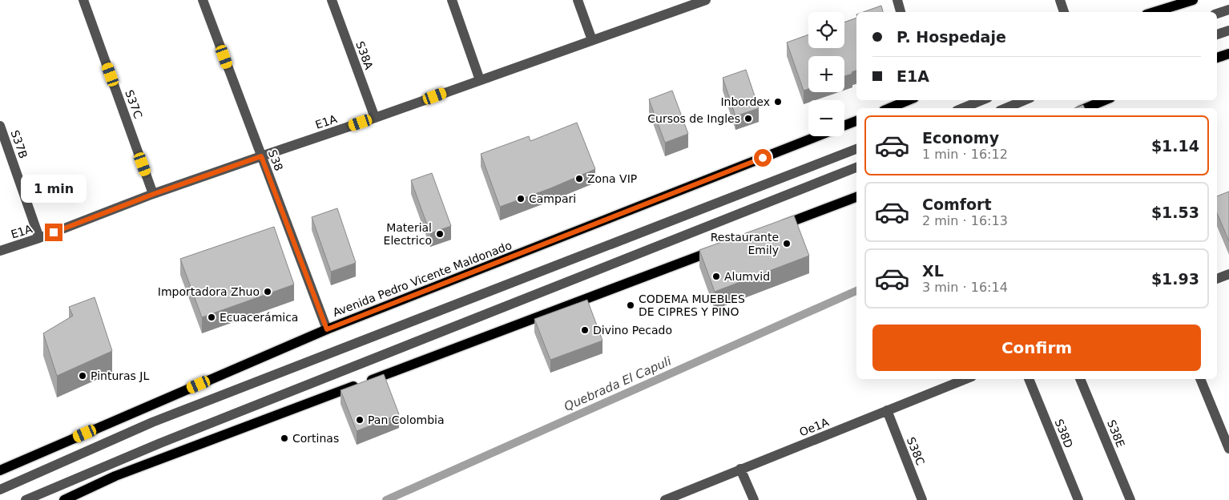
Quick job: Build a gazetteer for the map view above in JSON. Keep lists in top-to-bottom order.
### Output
{
  "streets": {
    "main road": ["Avenida Pedro Vicente Maldonado"],
    "street": [
      "S38A",
      "S37C",
      "E1A",
      "S37B",
      "S38",
      "Oe1A",
      "S38D",
      "S38E",
      "S38C"
    ]
  },
  "crossings": [
    ["S38A", "E1A"],
    ["S37C", "E1A"],
    ["E1A", "S37B"],
    ["E1A", "S38"],
    ["S38", "Avenida Pedro Vicente Maldonado"],
    ["Oe1A", "S38C"]
  ],
  "water": ["Quebrada El Capuli"],
  "places": [
    "Inbordex",
    "Cursos de Ingles",
    "Zona VIP",
    "Campari",
    "Material Electrico",
    "Restaurante Emily",
    "Alumvid",
    "Importadora Zhuo",
    "CODEMA MUEBLES DE CIPRES Y PINO",
    "Ecuacerámica",
    "Divino Pecado",
    "Pinturas JL",
    "Pan Colombia",
    "Cortinas"
  ],
  "page": {
    "map_buttons": ["+", "−"],
    "banner": ["P. Hospedaje", "E1A"],
    "list": [
      {
        "name": "Economy",
        "note": "1 min · 16:12",
        "value": "$1.14"
      },
      {
        "name": "Comfort",
        "note": "2 min · 16:13",
        "value": "$1.53"
      },
      {
        "name": "XL",
        "note": "3 min · 16:14",
        "value": "$1.93"
      }
    ],
    "bubble": "1 min",
    "buttons": "Confirm"
  }
}
